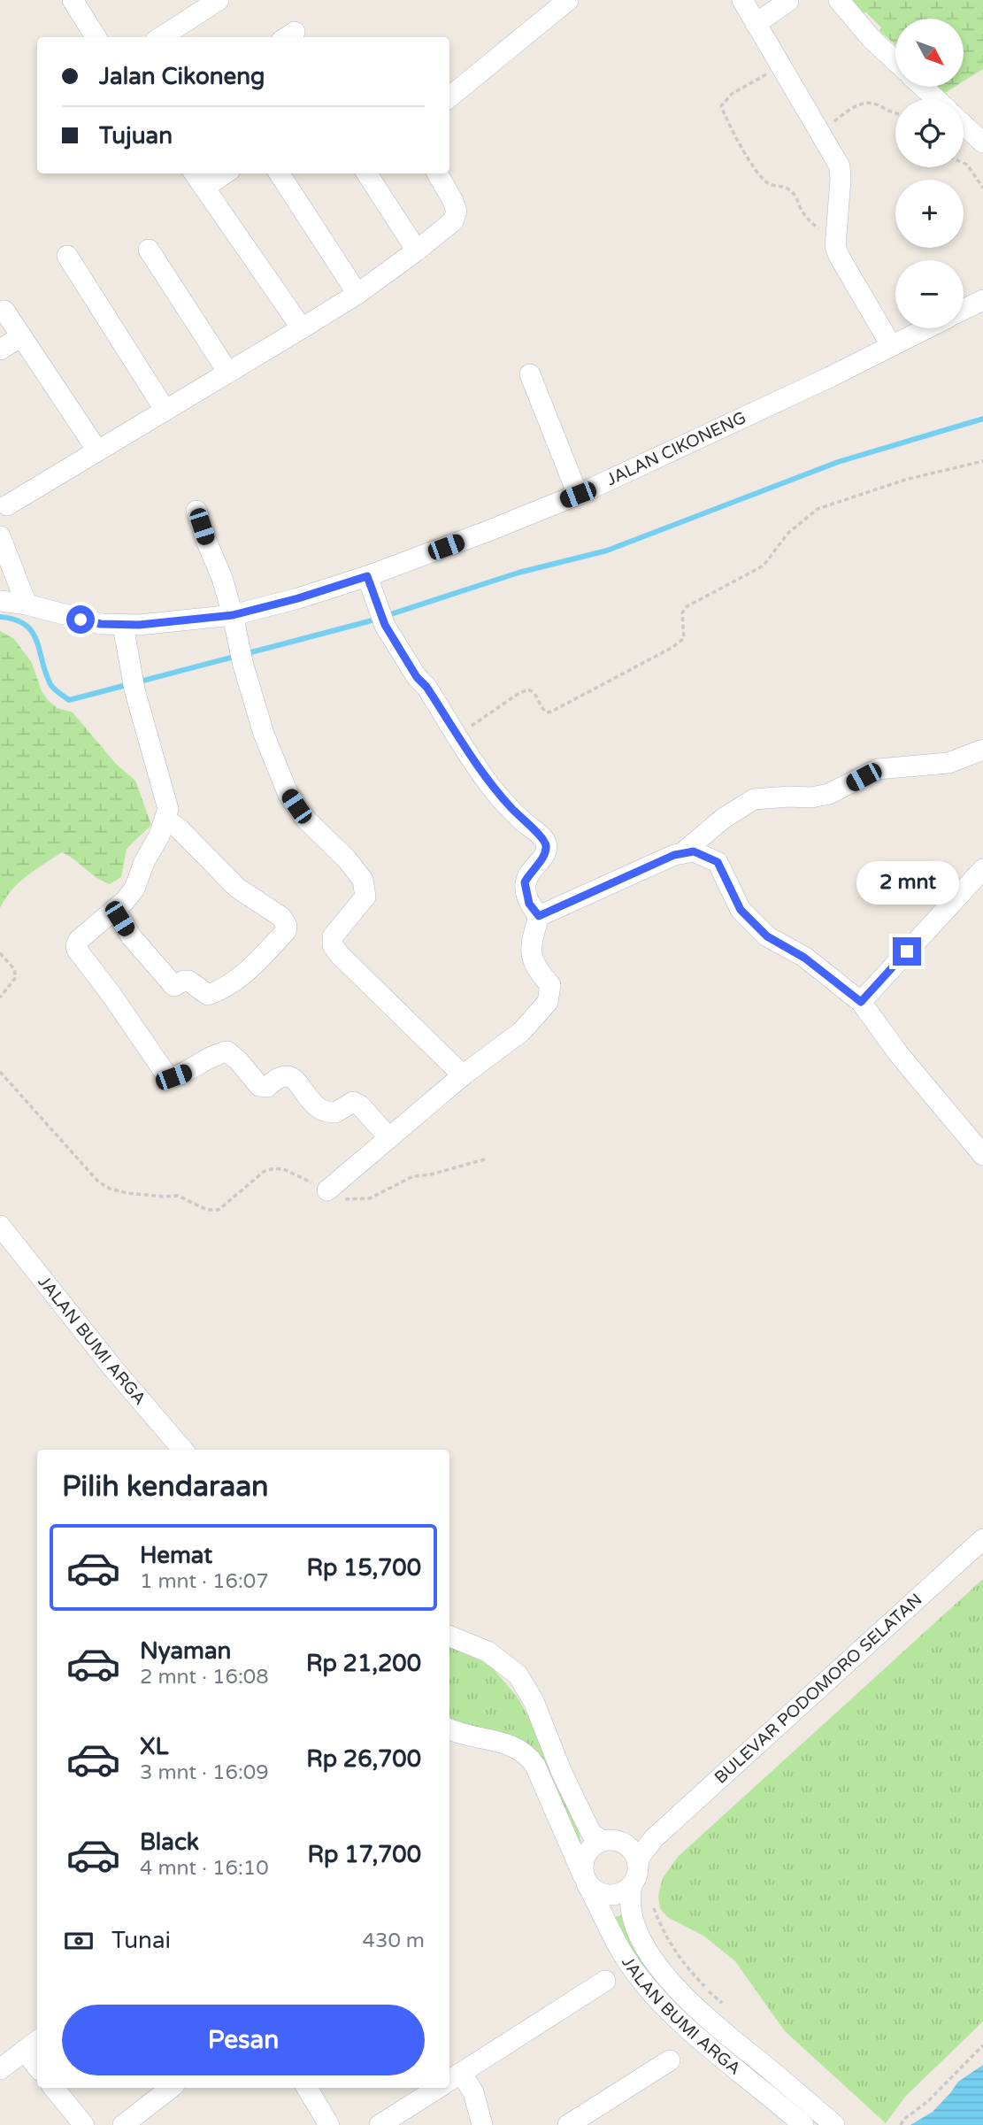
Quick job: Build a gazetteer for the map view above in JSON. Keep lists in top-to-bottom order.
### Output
{
  "streets": {
    "street": ["JALAN CIKONENG", "JALAN BUMI ARGA", "BULEVAR PODOMORO SELATAN"]
  },
  "crossings": [
    ["JALAN BUMI ARGA", "BULEVAR PODOMORO SELATAN"]
  ],
  "north": "bottom right",
  "page": {
    "map_buttons": ["+", "−"],
    "banner": ["Jalan Cikoneng", "Tujuan"],
    "bubble": "2 mnt",
    "heading": "Pilih kendaraan",
    "list": [
      {
        "name": "Hemat",
        "note": "1 mnt · 16:07",
        "value": "Rp 15,700"
      },
      {
        "name": "Nyaman",
        "note": "2 mnt · 16:08",
        "value": "Rp 21,200"
      },
      {
        "name": "XL",
        "note": "3 mnt · 16:09",
        "value": "Rp 26,700"
      },
      {
        "name": "Black",
        "note": "4 mnt · 16:10",
        "value": "Rp 17,700"
      }
    ],
    "pay": ["Tunai", "430 m"],
    "buttons": "Pesan"
  }
}
